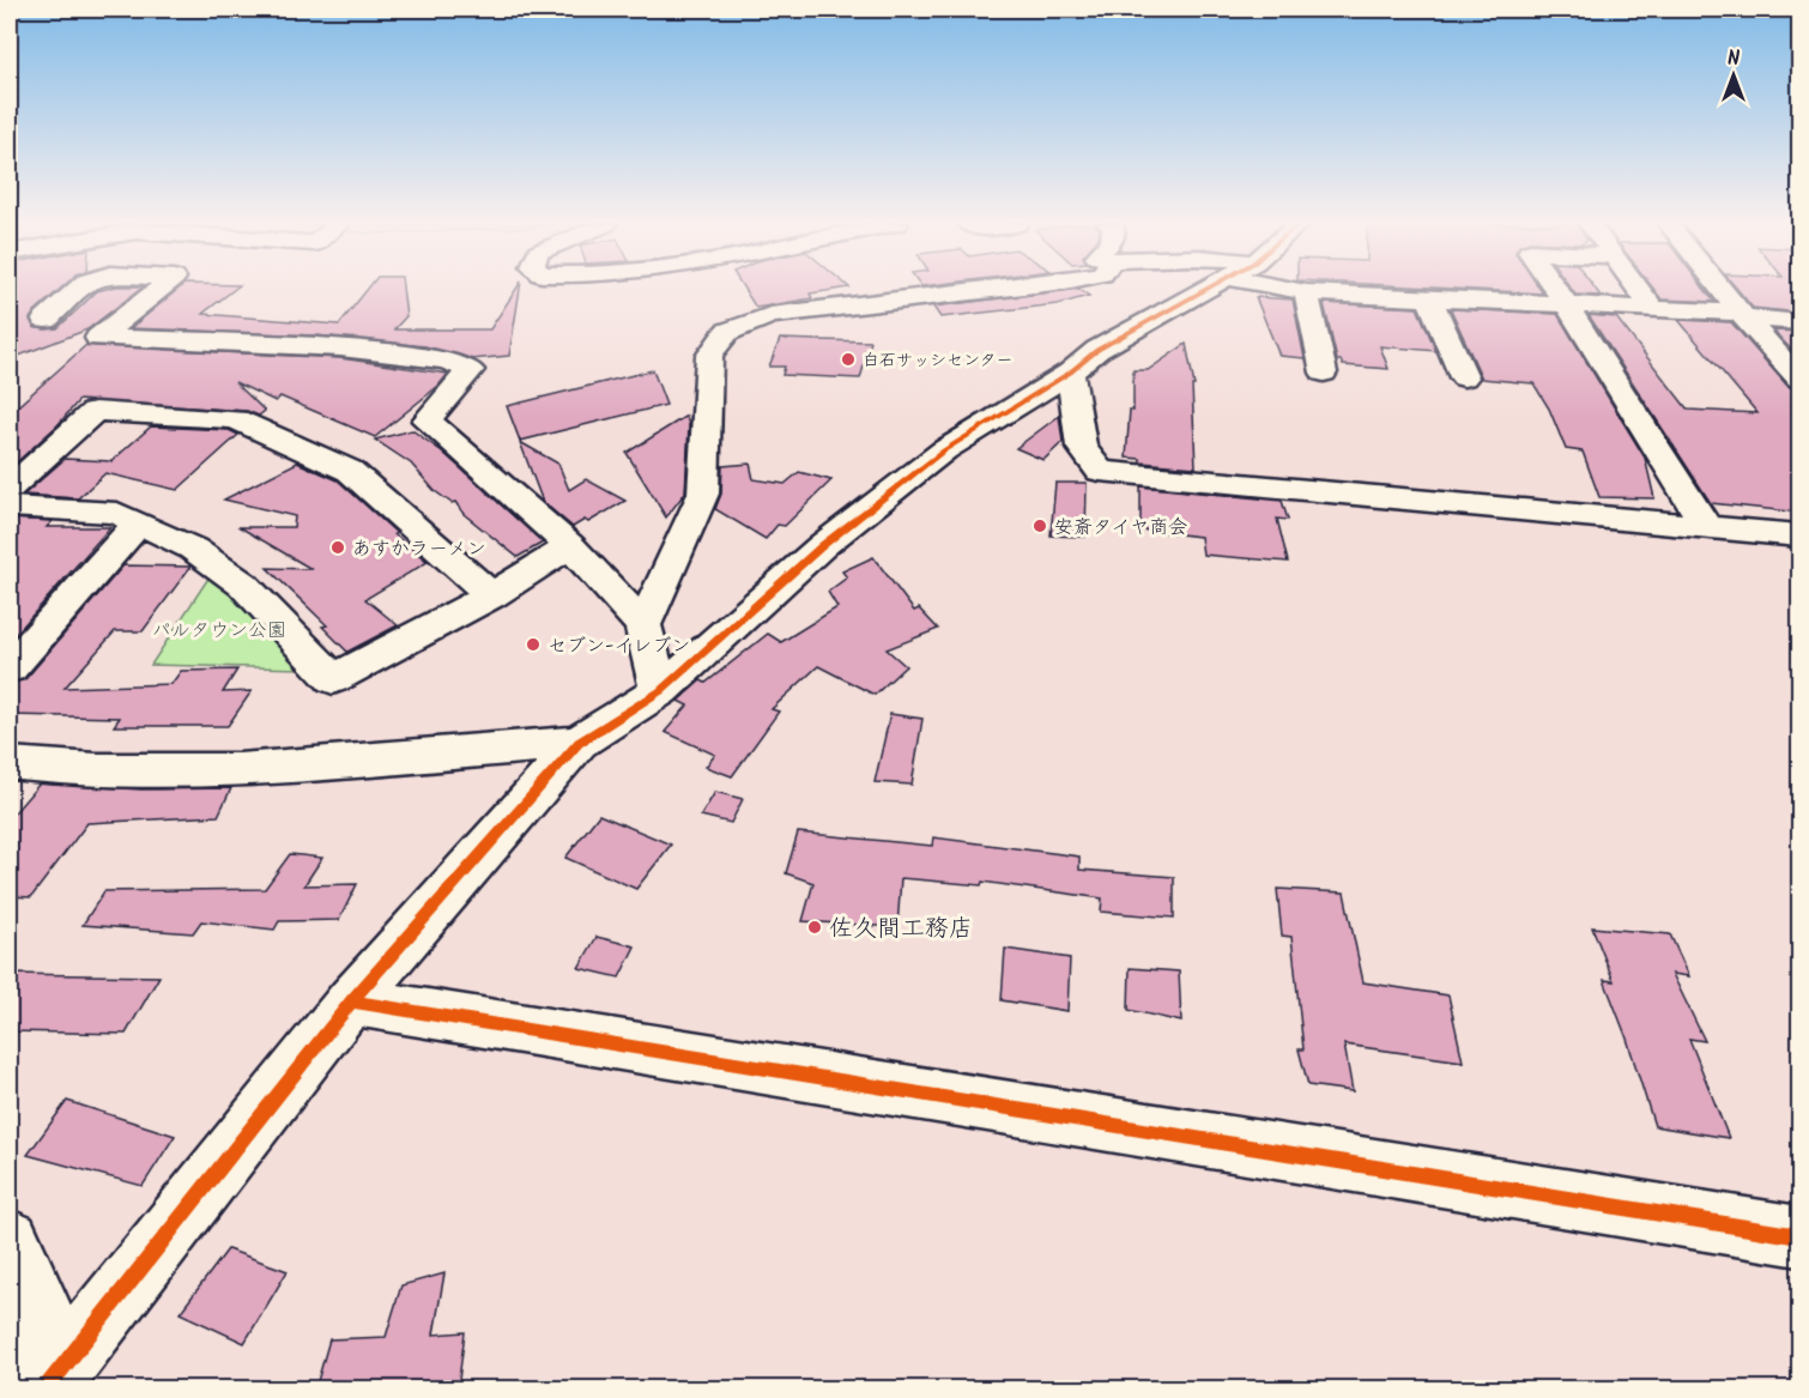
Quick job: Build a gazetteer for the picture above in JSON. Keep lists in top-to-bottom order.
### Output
{
  "parks": ["パルタウン公園"],
  "places": [
    "白石サッシセンター",
    "安斎タイヤ商会",
    "あすかラーメン",
    "セブン-イレブン",
    "佐久間工務店"
  ],
  "north": "top"
}
